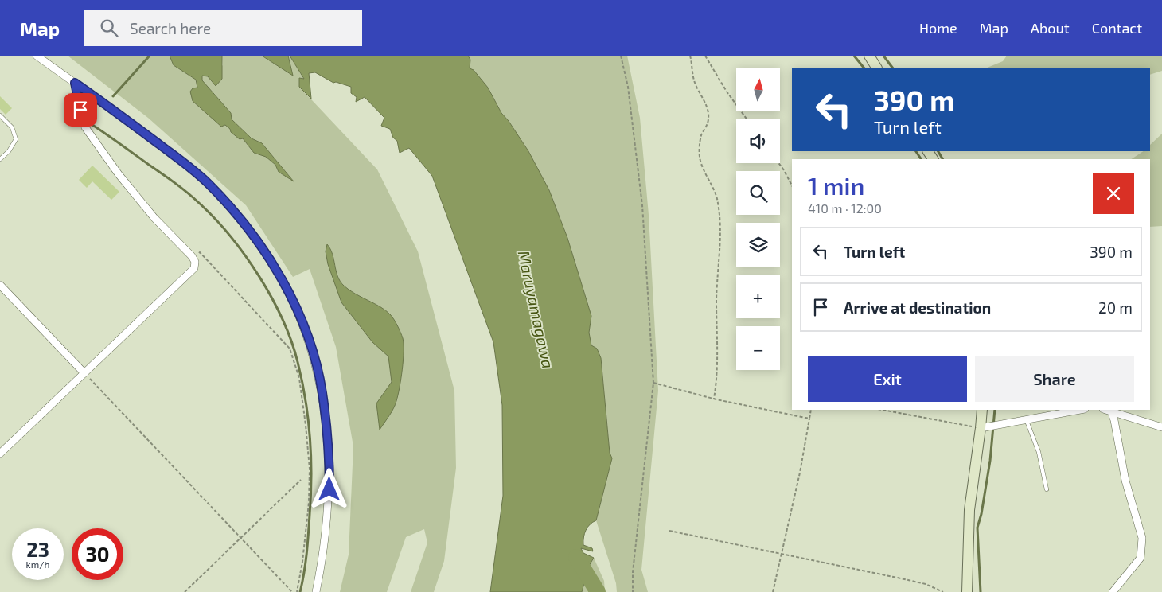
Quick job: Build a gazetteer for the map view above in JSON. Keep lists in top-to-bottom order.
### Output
{
  "water": ["Maruyamagawa"],
  "north": "top",
  "page": {
    "header": "Map",
    "search": "Search here",
    "nav": [
      "Home",
      "Map",
      "About",
      "Contact"
    ],
    "map_buttons": ["+", "−"],
    "turn": ["390 m", "Turn left"],
    "heading": ["1 min", "410 m · 12:00"],
    "list": [
      {
        "name": "Turn left",
        "value": "390 m"
      },
      {
        "name": "Arrive at destination",
        "value": "20 m"
      }
    ],
    "buttons": ["Exit", "Share"],
    "speed": "23 km/h",
    "limit": "30"
  }
}
